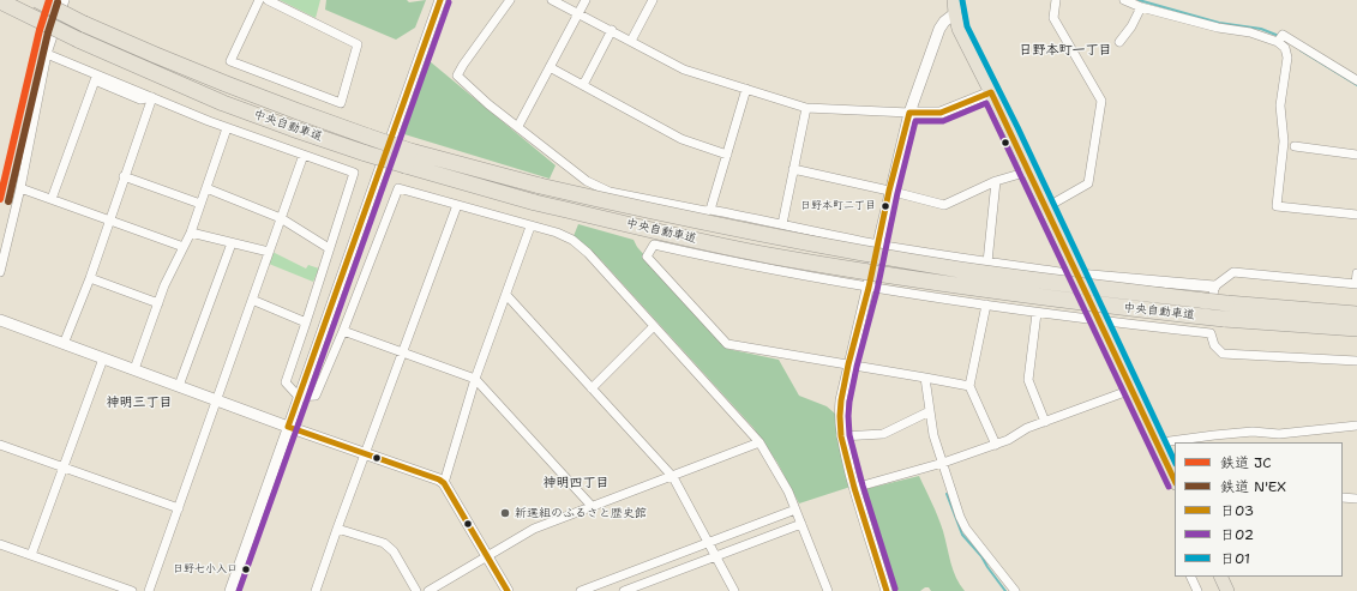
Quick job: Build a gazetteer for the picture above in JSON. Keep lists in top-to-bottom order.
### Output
{
  "streets": {
    "highway": ["中央自動車道"]
  },
  "districts": ["日野本町一丁目", "神明三丁目", "神明四丁目"],
  "places": ["日野本町二丁目", "新選組のふるさと歴史館", "日野七小入口"],
  "lines": [
    "rail line JC",
    "transit line 日03",
    "transit line 日01",
    "rail line N'EX",
    "transit line 日02"
  ],
  "legend": [
    "鉄道 JC",
    "鉄道 N'EX",
    "日03",
    "日02",
    "日01"
  ]
}
